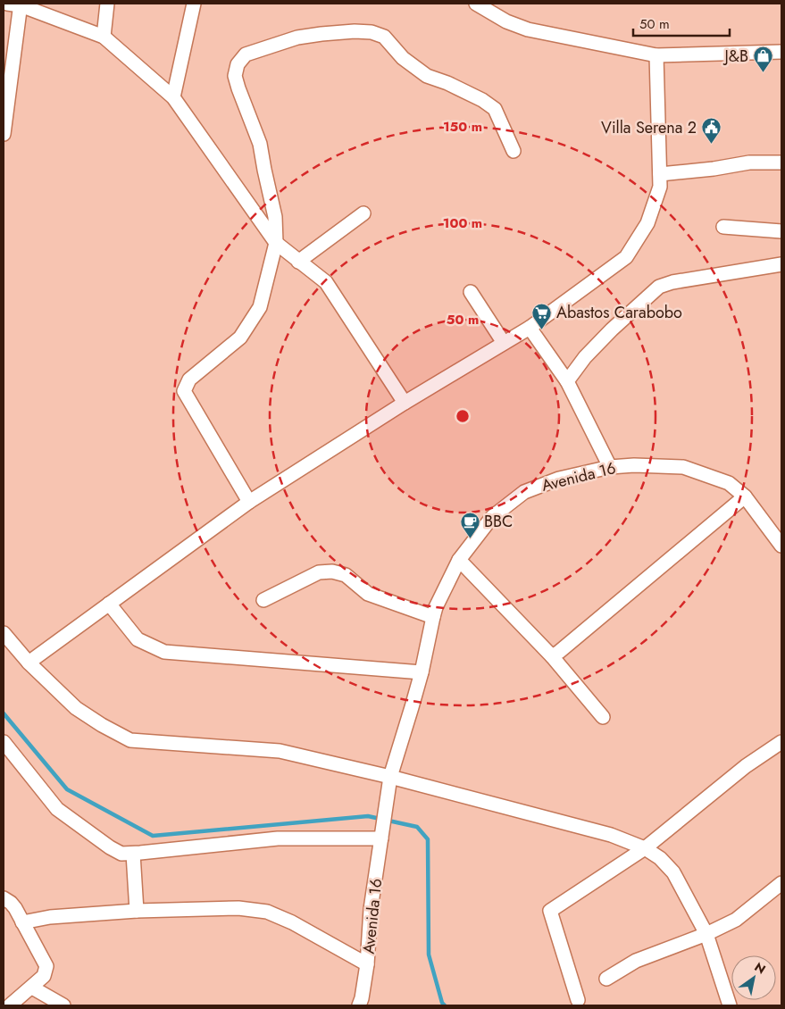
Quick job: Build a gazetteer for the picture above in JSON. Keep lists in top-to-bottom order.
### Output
{
  "streets": {
    "street": ["Avenida 16"]
  },
  "places": {
    "shop": ["J&B"],
    "public building": ["Villa Serena 2"],
    "supermarket": ["Abastos Carabobo"],
    "cafe": ["BBC"]
  },
  "scale_bar": "50 m",
  "north": "top right",
  "rings": ["150 m", "100 m", "50 m"]
}
